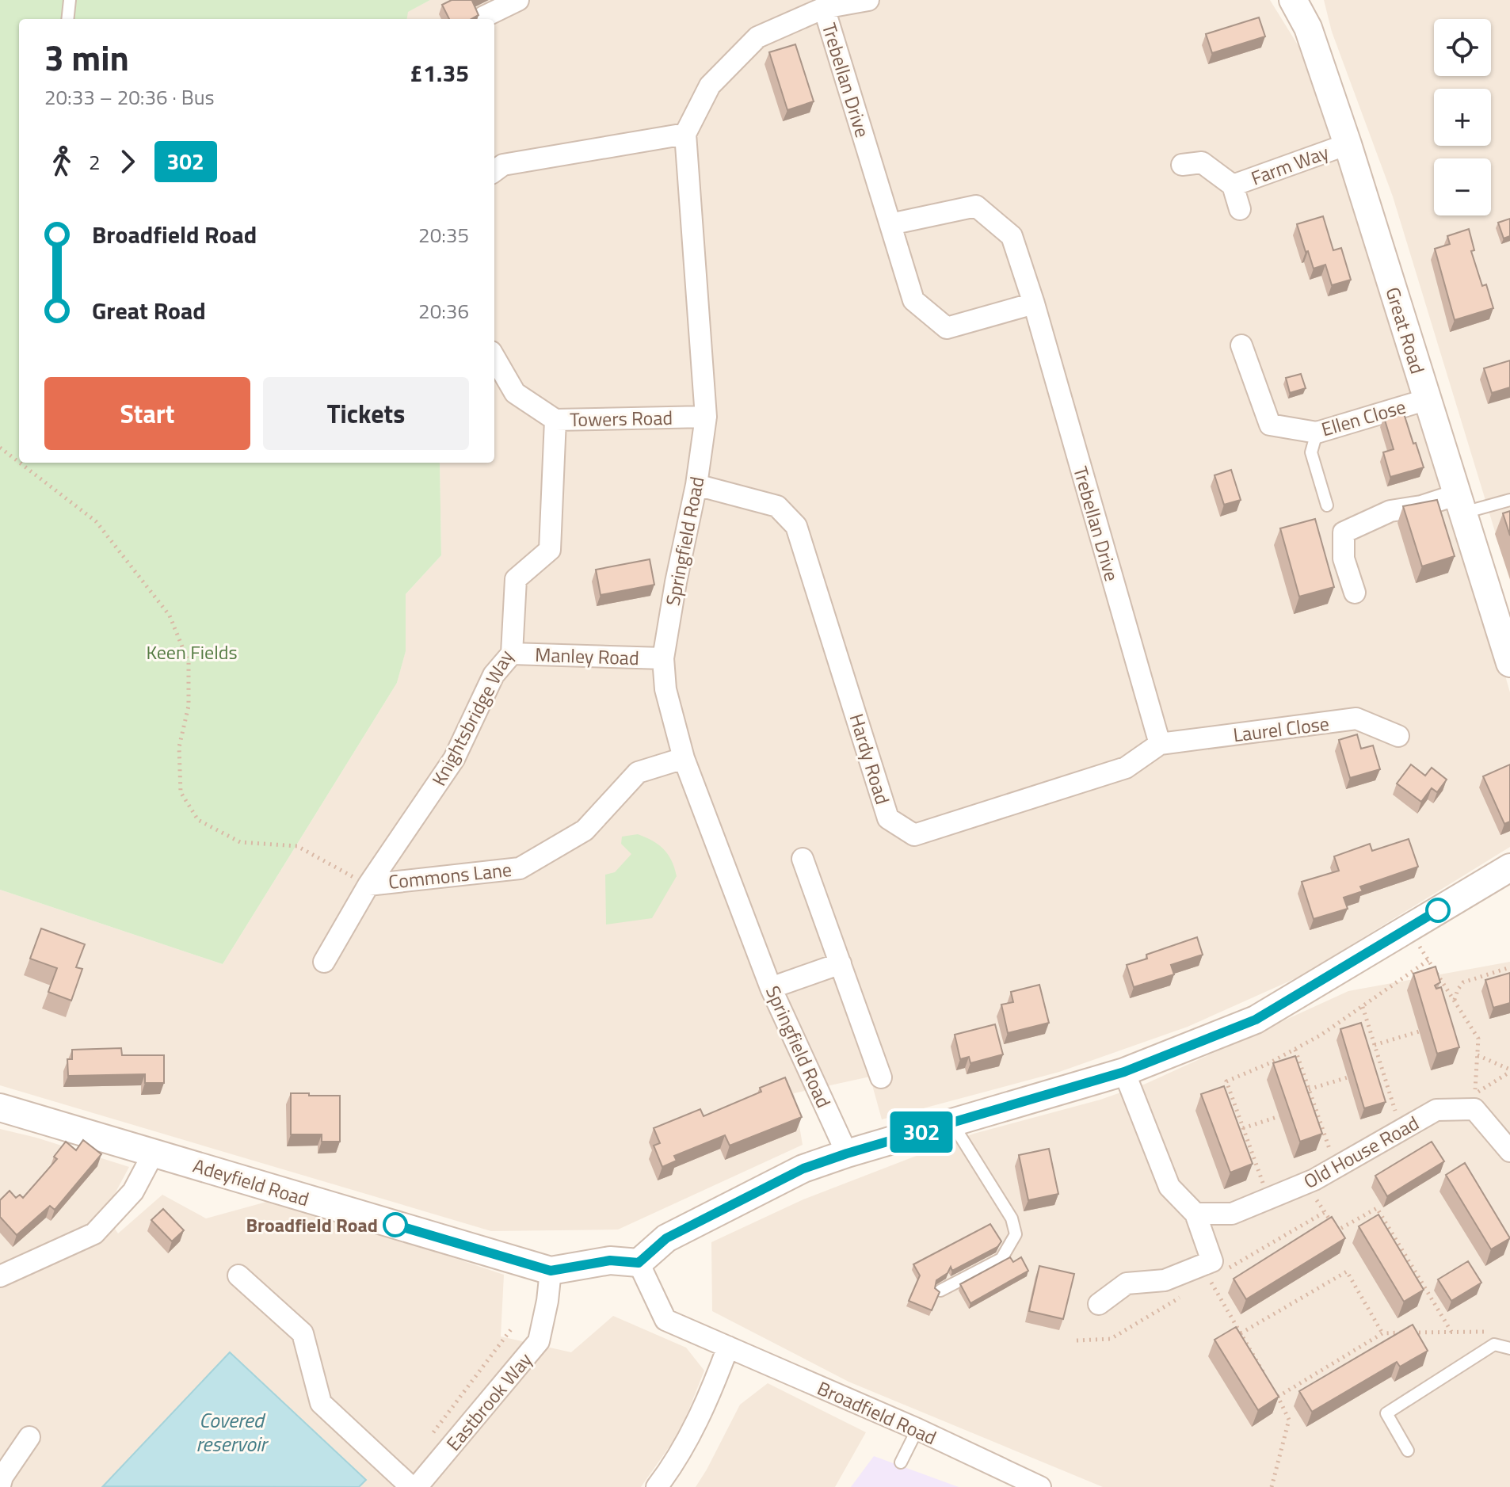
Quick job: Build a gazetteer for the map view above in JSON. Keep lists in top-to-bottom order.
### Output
{
  "streets": {
    "street": [
      "Trebellan Drive",
      "Farm Way",
      "Great Road",
      "Ellen Close",
      "Towers Road",
      "Springfield Road",
      "Manley Road",
      "Knightsbridge Way",
      "Laurel Close",
      "Hardy Road",
      "Commons Lane",
      "Old House Road",
      "Adeyfield Road",
      "Eastbrook Way",
      "Broadfield Road"
    ]
  },
  "crossings": [
    ["Trebellan Drive", "Laurel Close"],
    ["Trebellan Drive", "Hardy Road"],
    ["Farm Way", "Great Road"],
    ["Great Road", "Ellen Close"],
    ["Towers Road", "Springfield Road"],
    ["Towers Road", "Knightsbridge Way"],
    ["Springfield Road", "Manley Road"],
    ["Springfield Road", "Hardy Road"],
    ["Springfield Road", "Commons Lane"],
    ["Manley Road", "Knightsbridge Way"],
    ["Knightsbridge Way", "Commons Lane"],
    ["Laurel Close", "Hardy Road"],
    ["Adeyfield Road", "Eastbrook Way"],
    ["Adeyfield Road", "Broadfield Road"]
  ],
  "water": ["Covered reservoir"],
  "parks": ["Keen Fields"],
  "places": ["Broadfield Road"],
  "lines": ["bus line 302"],
  "page": {
    "on_map": "302",
    "map_buttons": ["+", "−"],
    "heading": ["3 min", "20:33 – 20:36 · Bus", "£1.35"],
    "legs": ["2", "302"],
    "list": [
      {
        "name": "Broadfield Road",
        "value": "20:35"
      },
      {
        "name": "Great Road",
        "value": "20:36"
      }
    ],
    "buttons": ["Start", "Tickets"]
  }
}
